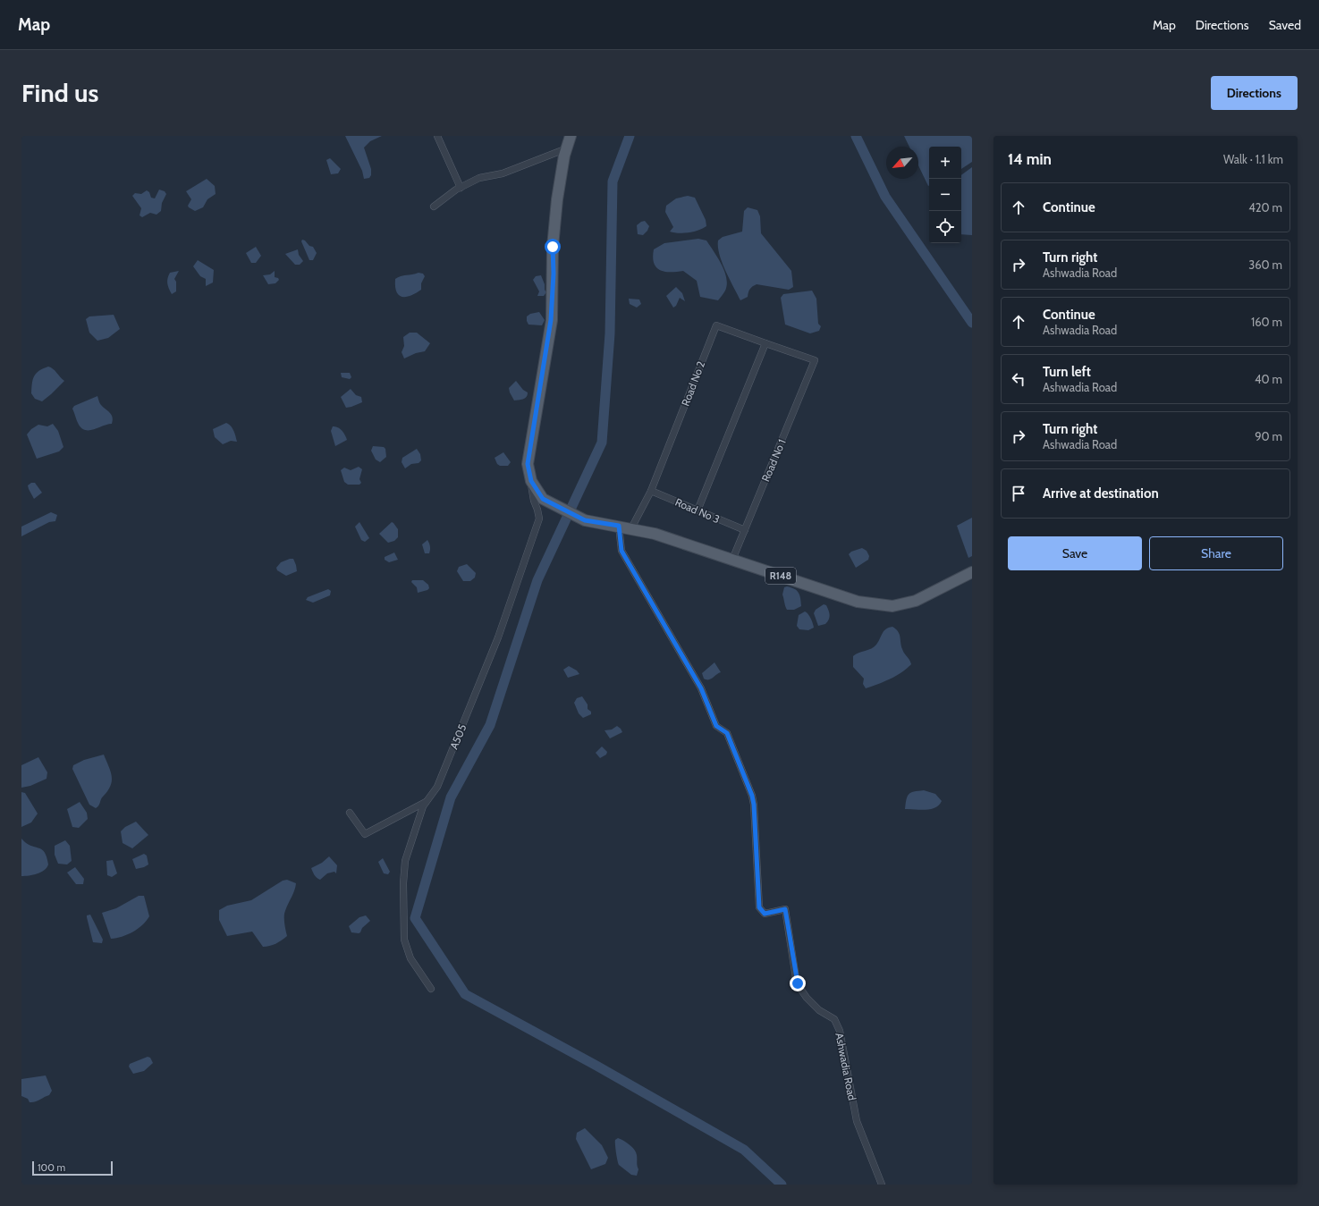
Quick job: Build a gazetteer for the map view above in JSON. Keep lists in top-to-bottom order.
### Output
{
  "streets": {
    "main road": ["R148"],
    "street": [
      "Road No 2",
      "Road No 1",
      "Road No 3",
      "A505",
      "Ashwadia Road"
    ]
  },
  "crossings": [
    ["Road No 2", "Road No 1"],
    ["Road No 2", "Road No 3"],
    ["Road No 1", "Road No 3"],
    ["Road No 1", "R148"],
    ["R148", "A505"],
    ["R148", "Ashwadia Road"]
  ],
  "scale_bar": "100 m",
  "north": "bottom left",
  "page": {
    "header": "Map",
    "nav": ["Map", "Directions", "Saved"],
    "buttons": [
      "Directions",
      ["Save", "Share"]
    ],
    "title": "Find us",
    "heading": ["14 min", "Walk · 1.1 km"],
    "map_buttons": ["+", "−"],
    "list": [
      ["Continue", "420 m"],
      ["Turn right", "Ashwadia Road", "360 m"],
      ["Continue", "Ashwadia Road", "160 m"],
      ["Turn left", "Ashwadia Road", "40 m"],
      ["Turn right", "Ashwadia Road", "90 m"],
      "Arrive at destination"
    ],
    "scale": "100 m"
  }
}
